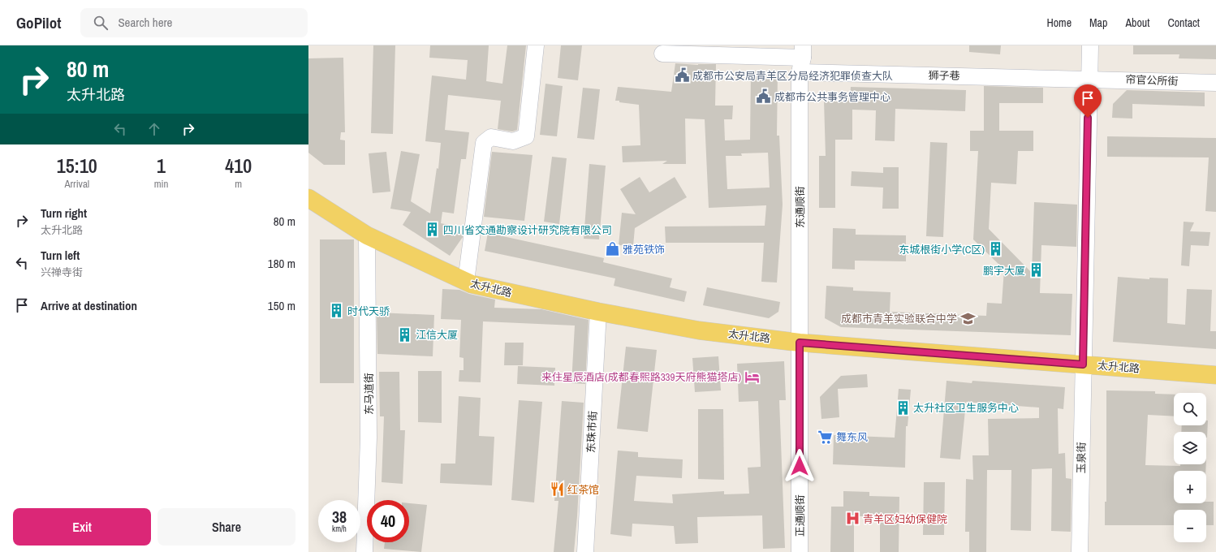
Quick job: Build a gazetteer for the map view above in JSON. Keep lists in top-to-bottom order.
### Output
{
  "streets": {
    "main road": ["太升北路"],
    "street": [
      "狮子巷",
      "帘官公所街",
      "东通顺街",
      "东马道街",
      "东珠市街",
      "玉泉街",
      "正通顺街"
    ]
  },
  "crossings": [
    ["狮子巷", "帘官公所街"],
    ["狮子巷", "东通顺街"],
    ["狮子巷", "玉泉街"],
    ["帘官公所街", "玉泉街"],
    ["东通顺街", "太升北路"],
    ["东通顺街", "正通顺街"],
    ["太升北路", "东马道街"],
    ["太升北路", "东珠市街"],
    ["太升北路", "玉泉街"],
    ["太升北路", "正通顺街"]
  ],
  "places": {
    "public building": ["成都市公安局青羊区分局经济犯罪侦查大队", "成都市公共事务管理中心"],
    "building": [
      "四川省交通勘察设计研究院有限公司",
      "东城根街小学(C区)",
      "鹏宇大厦",
      "时代天骄",
      "江信大厦",
      "太升社区卫生服务中心"
    ],
    "shop": ["雅苑铁饰"],
    "school or university": ["成都市青羊实验联合中学"],
    "hotel": ["来住星辰酒店(成都春熙路339天府熊猫塔店)"],
    "supermarket": ["舞东风"],
    "restaurant": ["红茶馆"],
    "hospital": ["青羊区妇幼保健院"]
  },
  "page": {
    "header": "GoPilot",
    "search": "Search here",
    "nav": [
      "Home",
      "Map",
      "About",
      "Contact"
    ],
    "turn": ["80 m", "太升北路"],
    "eta": [
      "15:10",
      "Arrival",
      "1",
      "min",
      "410",
      "m"
    ],
    "list": [
      {
        "name": "Turn right",
        "note": "太升北路",
        "value": "80 m"
      },
      {
        "name": "Turn left",
        "note": "兴禅寺街",
        "value": "180 m"
      },
      {
        "name": "Arrive at destination",
        "value": "150 m"
      }
    ],
    "map_buttons": ["+", "−"],
    "speed": "38 km/h",
    "limit": "40",
    "buttons": ["Exit", "Share"]
  }
}
